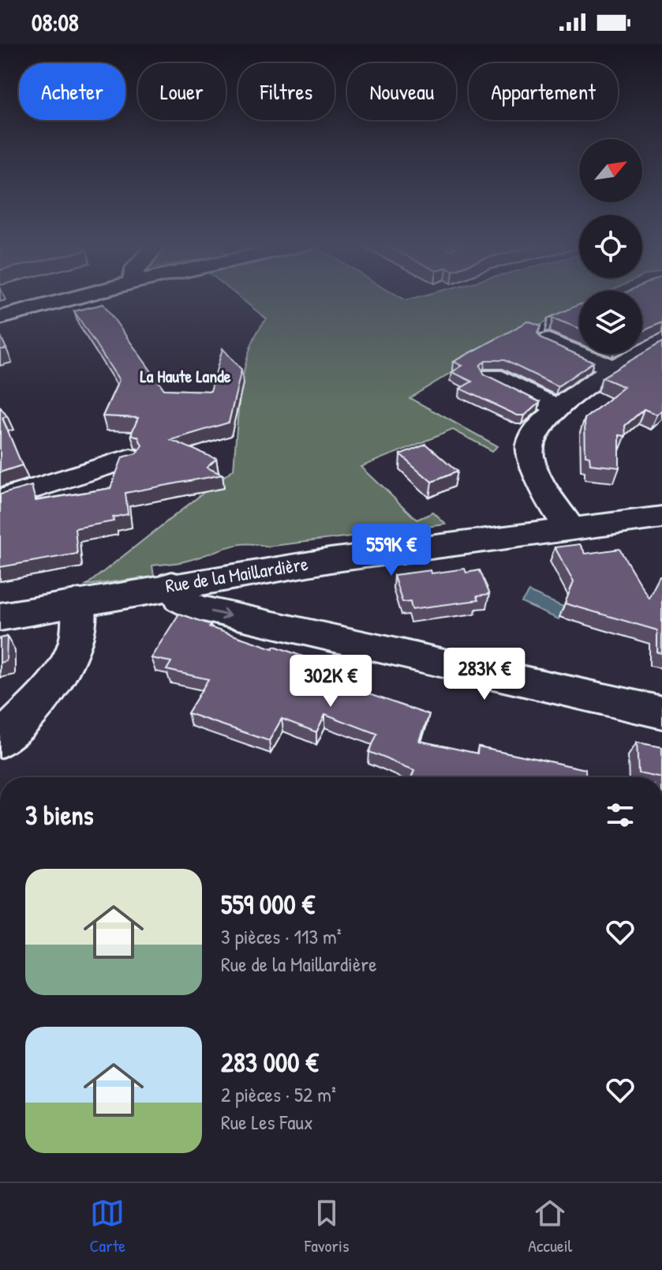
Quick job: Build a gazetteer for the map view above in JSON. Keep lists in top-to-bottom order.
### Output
{
  "streets": {
    "street": ["Rue de la Maillardière"]
  },
  "districts": ["La Haute Lande"],
  "north": "top right",
  "page": {
    "status": "08:08",
    "chip": [
      "Acheter",
      "Louer",
      "Filtres",
      "Nouveau",
      "Appartement"
    ],
    "price": ["559K €", "283K €", "302K €"],
    "heading": "3 biens",
    "list": [
      {
        "name": "559 000 €",
        "note": "3 pièces · 113 m² · Rue de la Maillardière"
      },
      {
        "name": "283 000 €",
        "note": "2 pièces · 52 m² · Rue Les Faux"
      }
    ],
    "tabs": ["Carte", "Favoris", "Accueil"]
  }
}
